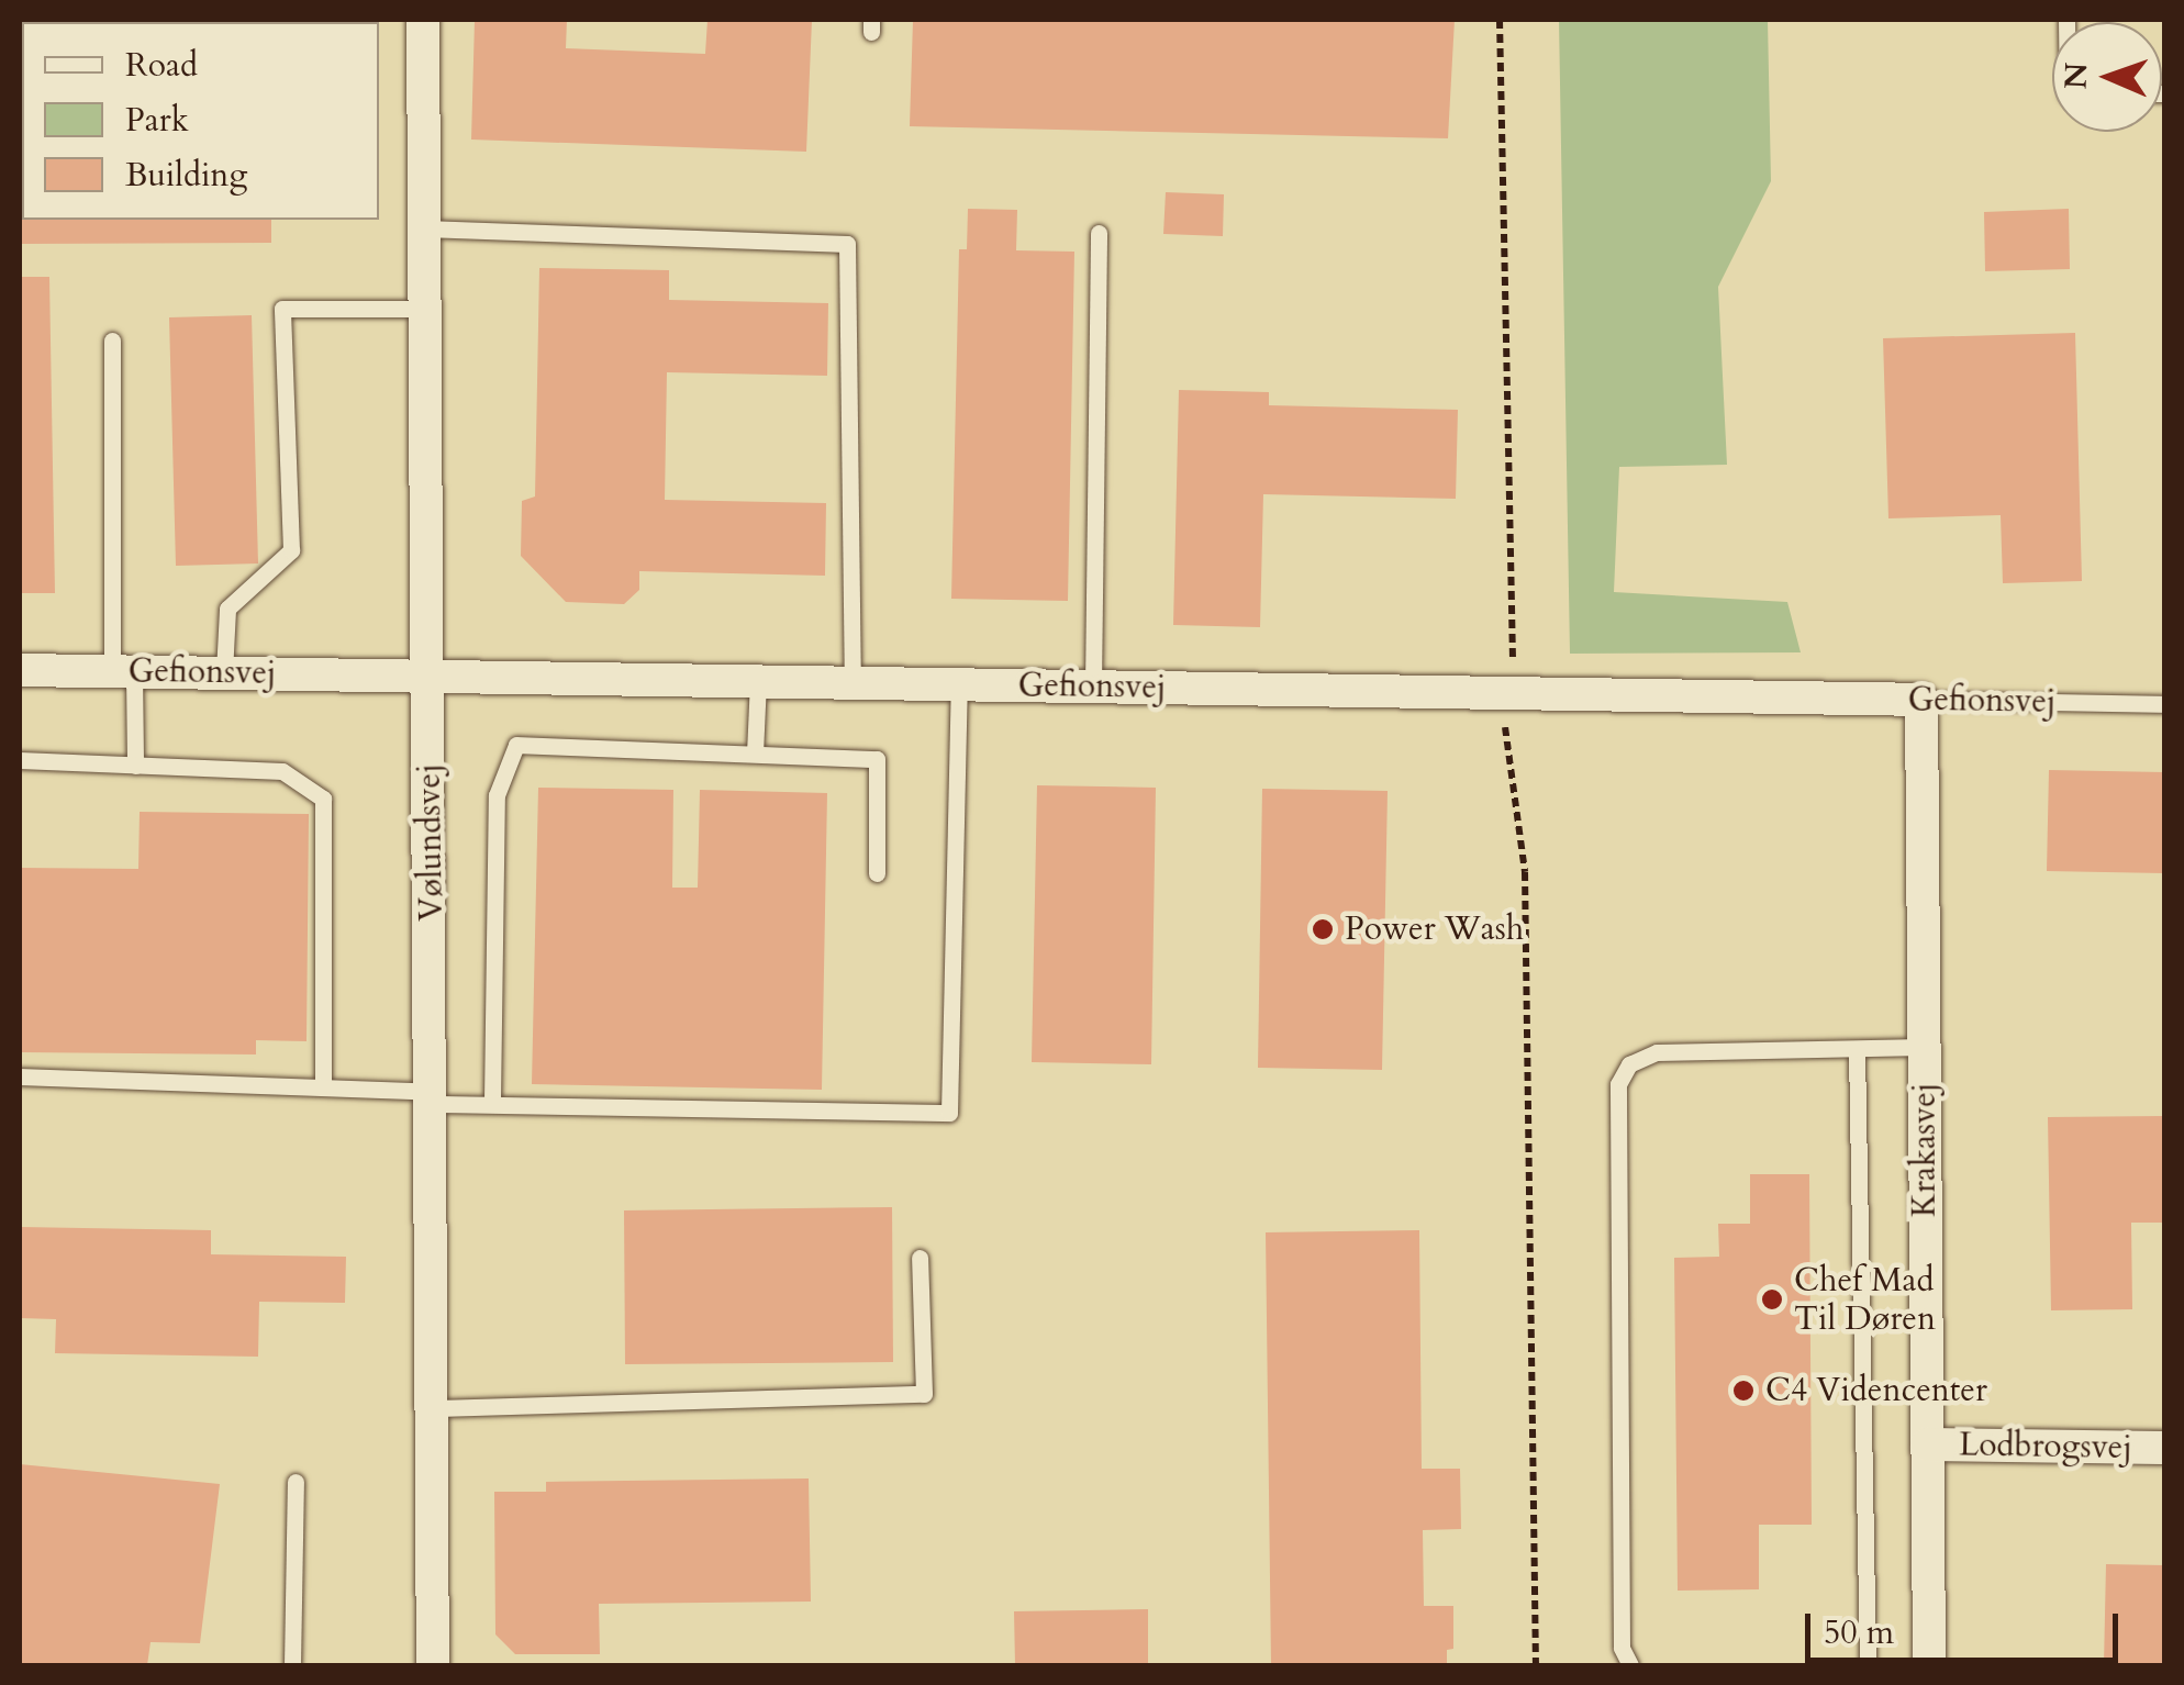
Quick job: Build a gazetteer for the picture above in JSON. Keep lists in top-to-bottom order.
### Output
{
  "streets": {
    "street": [
      "Gefionsvej",
      "Vølundsvej",
      "Krakasvej",
      "Lodbrogsvej"
    ]
  },
  "crossings": [
    ["Gefionsvej", "Vølundsvej"],
    ["Gefionsvej", "Krakasvej"],
    ["Krakasvej", "Lodbrogsvej"]
  ],
  "places": ["Power Wash", "Chef Mad Til Døren", "C4 Videncenter"],
  "legend": ["Road", "Park", "Building"],
  "scale_bar": "50 m",
  "north": "left"
}
